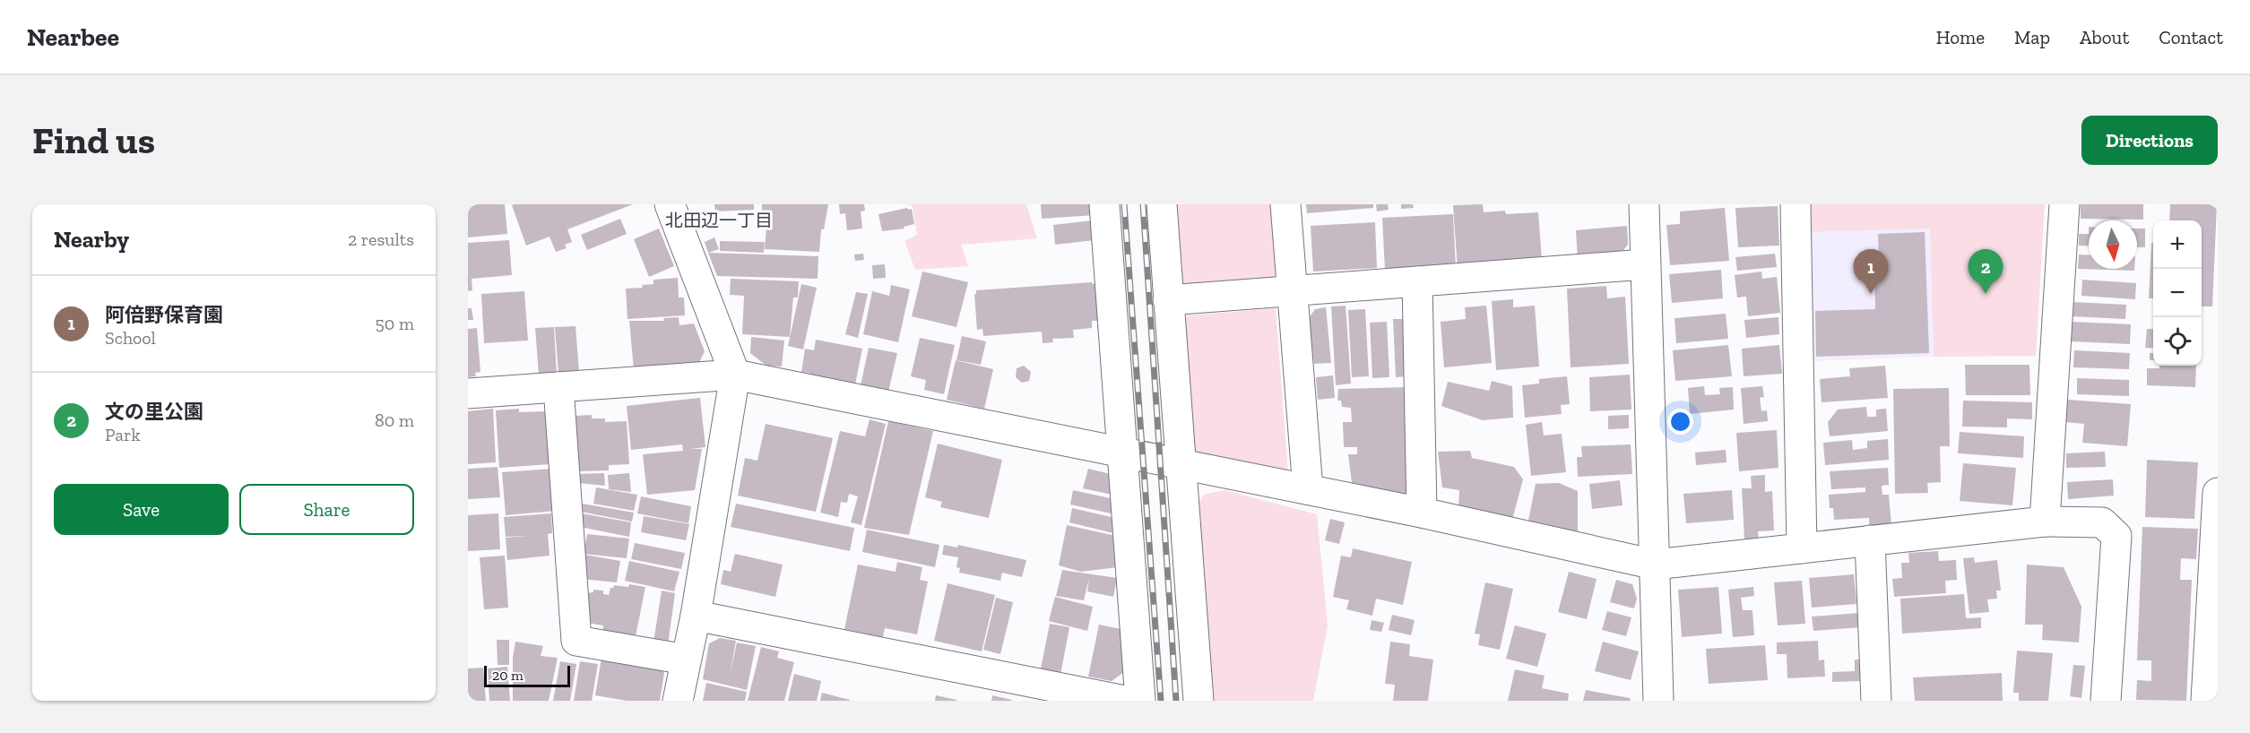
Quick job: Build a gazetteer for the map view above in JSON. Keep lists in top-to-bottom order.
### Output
{
  "districts": ["北田辺一丁目"],
  "scale_bar": "20 m",
  "north": "bottom",
  "page": {
    "header": "Nearbee",
    "nav": [
      "Home",
      "Map",
      "About",
      "Contact"
    ],
    "buttons": [
      "Directions",
      ["Save", "Share"]
    ],
    "title": "Find us",
    "heading": ["Nearby", "2 results"],
    "map_buttons": ["+", "−"],
    "pins": ["1", "2"],
    "list": [
      {
        "mark": "1",
        "name": "阿倍野保育園",
        "note": "School",
        "value": "50 m"
      },
      {
        "mark": "2",
        "name": "文の里公園",
        "note": "Park",
        "value": "80 m"
      }
    ],
    "scale": "20 m"
  }
}
